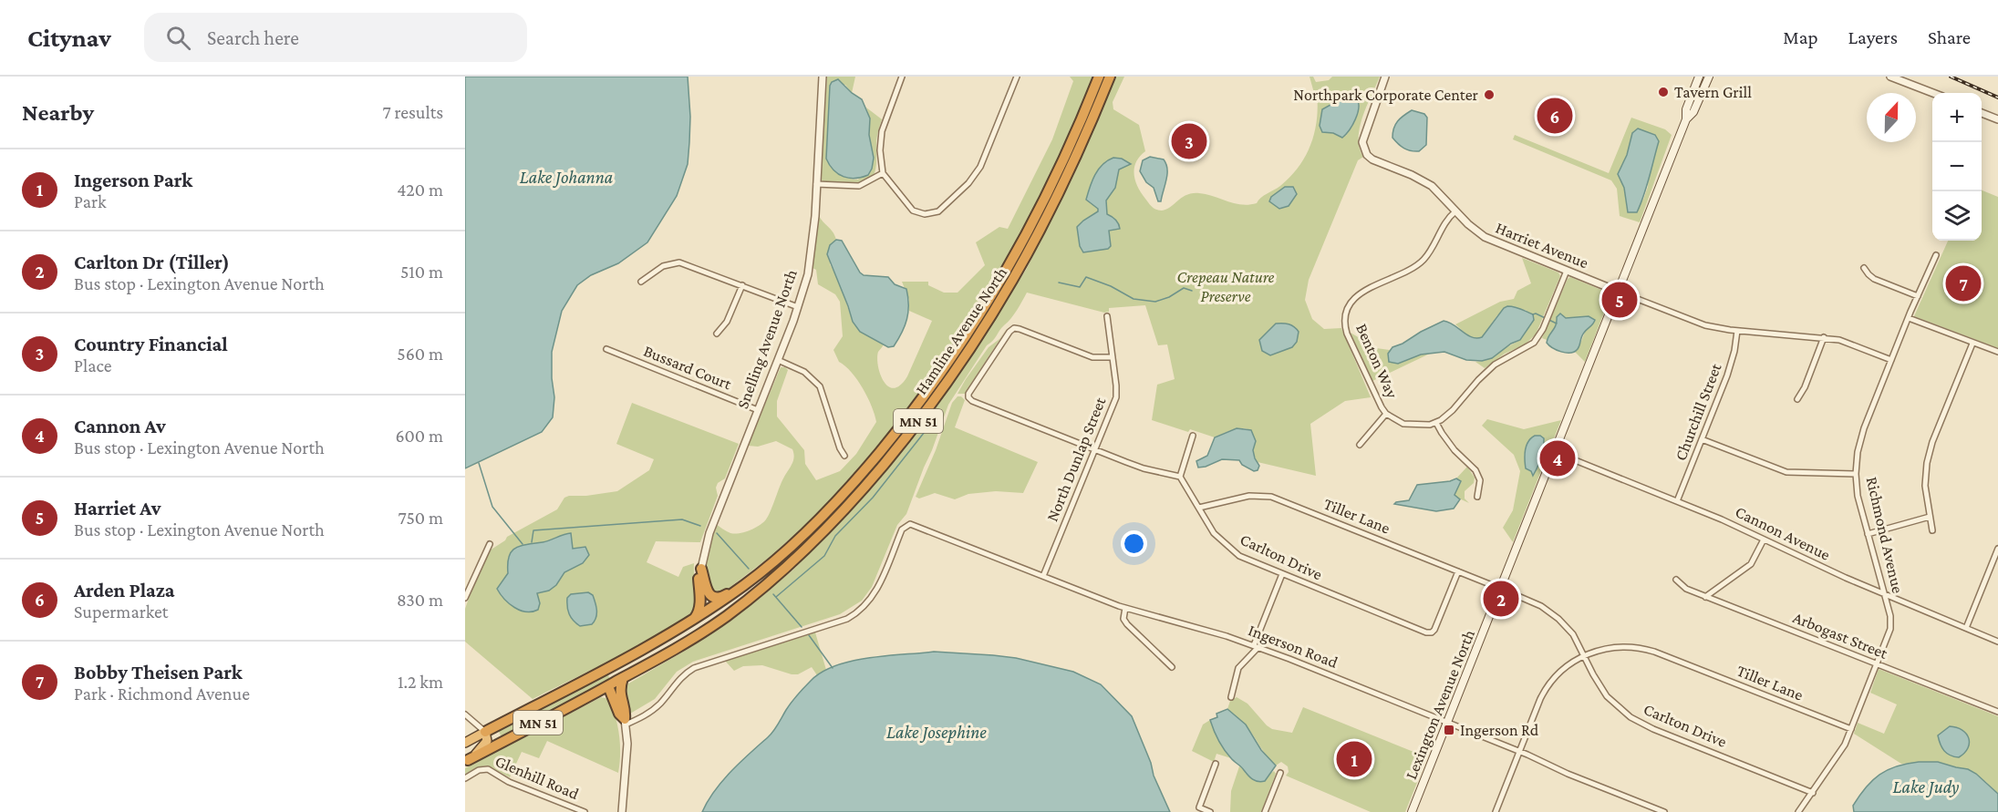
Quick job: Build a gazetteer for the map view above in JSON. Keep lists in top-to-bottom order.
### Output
{
  "streets": {
    "highway": ["Hamline Avenue North", "MN 51"],
    "main road": ["Lexington Avenue North"],
    "street": [
      "Harriet Avenue",
      "Snelling Avenue North",
      "Benton Way",
      "Bussard Court",
      "Churchill Street",
      "North Dunlap Street",
      "Tiller Lane",
      "Cannon Avenue",
      "Richmond Avenue",
      "Carlton Drive",
      "Arbogast Street",
      "Ingerson Road",
      "Glenhill Road"
    ]
  },
  "crossings": [
    ["Harriet Avenue", "Benton Way"],
    ["Harriet Avenue", "Churchill Street"],
    ["Harriet Avenue", "Richmond Avenue"],
    ["Harriet Avenue", "Lexington Avenue North"],
    ["Hamline Avenue North", "MN 51"],
    ["Snelling Avenue North", "Bussard Court"],
    ["Churchill Street", "Cannon Avenue"],
    ["MN 51", "Glenhill Road"],
    ["North Dunlap Street", "Ingerson Road"],
    ["Tiller Lane", "Richmond Avenue"],
    ["Tiller Lane", "Carlton Drive"],
    ["Tiller Lane", "Lexington Avenue North"],
    ["Cannon Avenue", "Richmond Avenue"],
    ["Cannon Avenue", "Lexington Avenue North"],
    ["Richmond Avenue", "Carlton Drive"],
    ["Richmond Avenue", "Arbogast Street"],
    ["Carlton Drive", "Lexington Avenue North"],
    ["Ingerson Road", "Lexington Avenue North"]
  ],
  "water": ["Lake Johanna", "Lake Josephine", "Lake Judy"],
  "parks": ["Crepeau Nature Preserve"],
  "places": {
    "other": ["Tavern Grill", "Northpark Corporate Center"],
    "transit": ["Ingerson Rd"]
  },
  "north": "top",
  "page": {
    "header": "Citynav",
    "search": "Search here",
    "nav": ["Map", "Layers", "Share"],
    "heading": ["Nearby", "7 results"],
    "map_buttons": ["+", "−"],
    "pins": [
      "6",
      "3",
      "7",
      "5",
      "4",
      "2",
      "1"
    ],
    "list": [
      {
        "mark": "1",
        "name": "Ingerson Park",
        "note": "Park",
        "value": "420 m"
      },
      {
        "mark": "2",
        "name": "Carlton Dr (Tiller)",
        "note": "Bus stop · Lexington Avenue North",
        "value": "510 m"
      },
      {
        "mark": "3",
        "name": "Country Financial",
        "note": "Place",
        "value": "560 m"
      },
      {
        "mark": "4",
        "name": "Cannon Av",
        "note": "Bus stop · Lexington Avenue North",
        "value": "600 m"
      },
      {
        "mark": "5",
        "name": "Harriet Av",
        "note": "Bus stop · Lexington Avenue North",
        "value": "750 m"
      },
      {
        "mark": "6",
        "name": "Arden Plaza",
        "note": "Supermarket",
        "value": "830 m"
      },
      {
        "mark": "7",
        "name": "Bobby Theisen Park",
        "note": "Park · Richmond Avenue",
        "value": "1.2 km"
      }
    ]
  }
}
